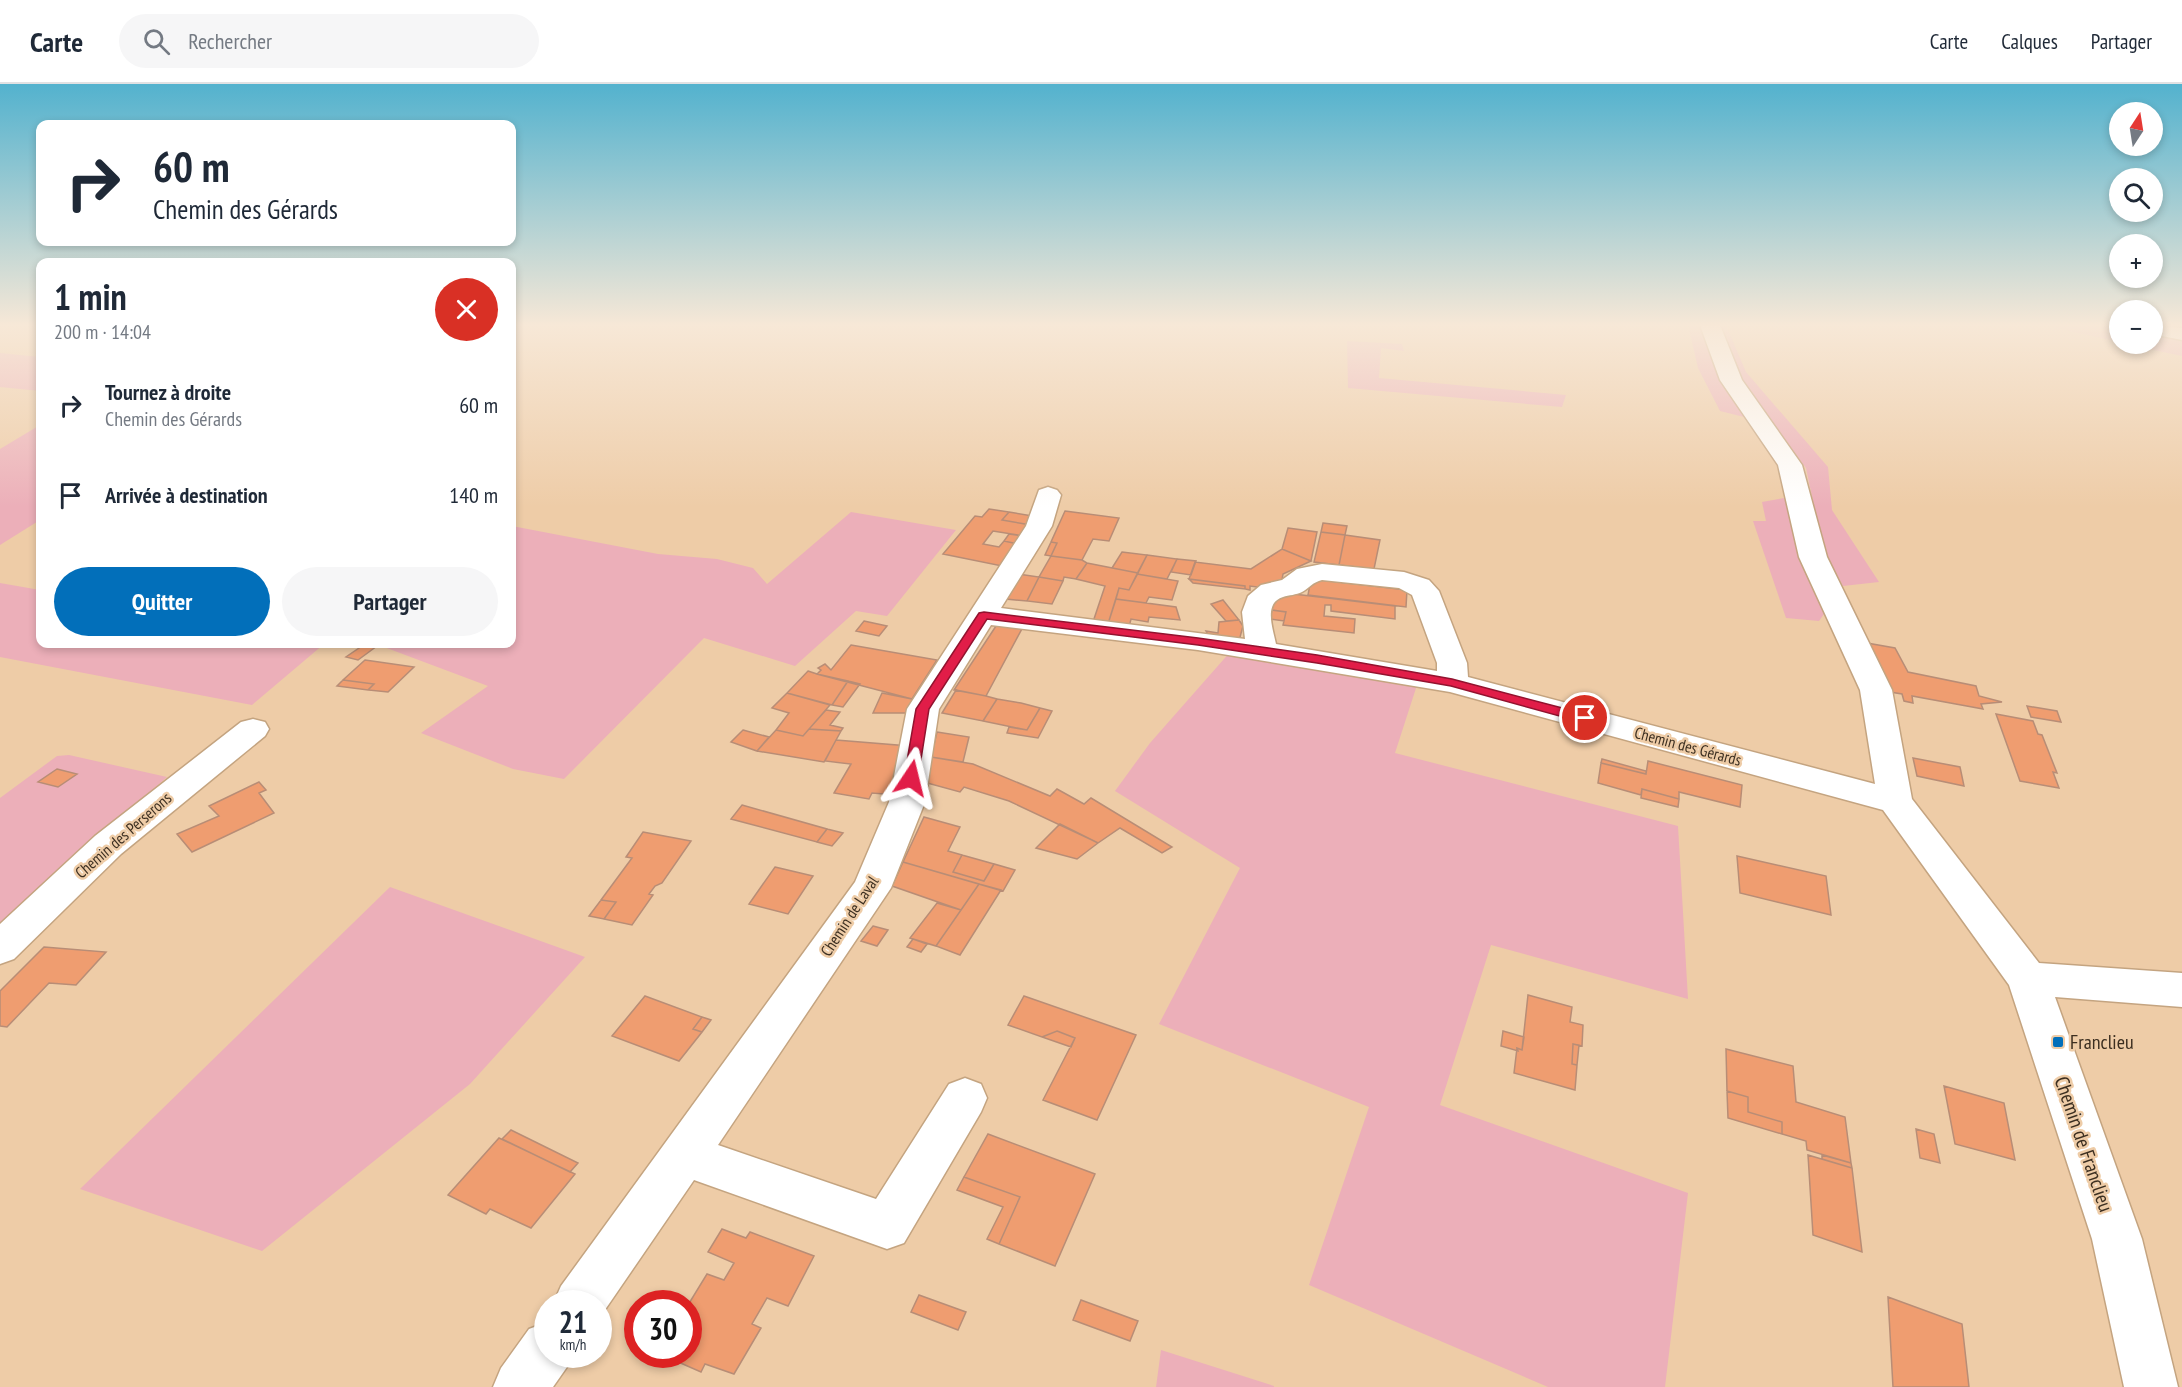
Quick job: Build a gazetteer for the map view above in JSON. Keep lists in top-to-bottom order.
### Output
{
  "streets": {
    "street": [
      "Chemin des Gérards",
      "Chemin des Perserons",
      "Chemin de Laval",
      "Chemin de Franclieu"
    ]
  },
  "crossings": [
    ["Chemin des Gérards", "Chemin de Laval"],
    ["Chemin des Gérards", "Chemin de Franclieu"]
  ],
  "places": {
    "transit": ["Franclieu"]
  },
  "north": "top",
  "page": {
    "header": "Carte",
    "search": "Rechercher",
    "nav": ["Carte", "Calques", "Partager"],
    "map_buttons": ["+", "−"],
    "turn": ["60 m", "Chemin des Gérards"],
    "heading": ["1 min", "200 m · 14:04"],
    "list": [
      {
        "name": "Tournez à droite",
        "note": "Chemin des Gérards",
        "value": "60 m"
      },
      {
        "name": "Arrivée à destination",
        "value": "140 m"
      }
    ],
    "buttons": ["Quitter", "Partager"],
    "speed": "21 km/h",
    "limit": "30"
  }
}
